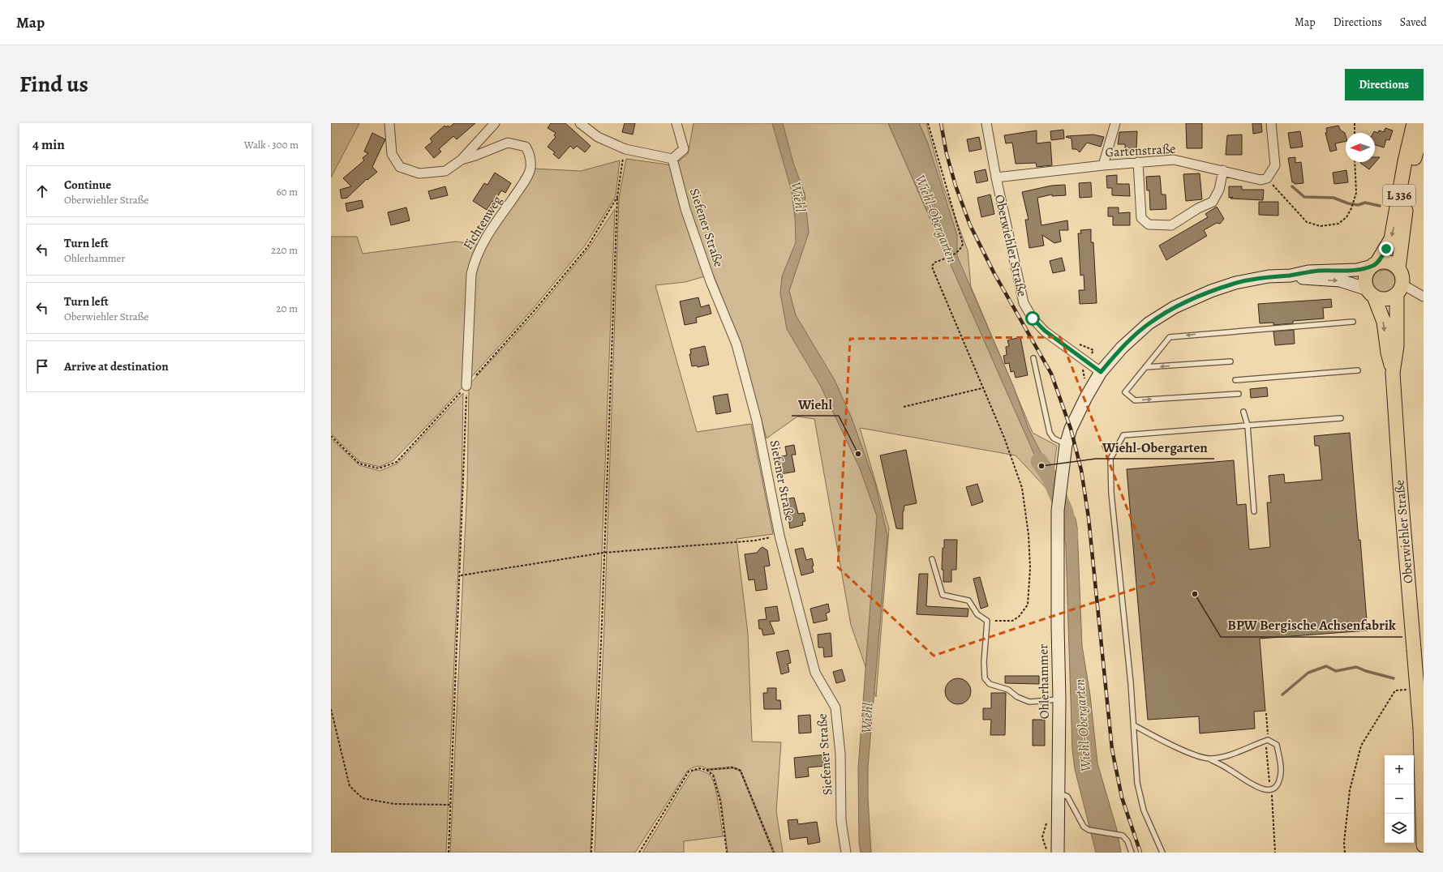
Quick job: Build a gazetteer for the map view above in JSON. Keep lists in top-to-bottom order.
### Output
{
  "streets": {
    "main road": ["L 336", "Oberwiehler Straße"],
    "street": [
      "Gartenstraße",
      "Fichtenweg",
      "Siefener Straße",
      "Ohlerhammer"
    ]
  },
  "crossings": [
    ["Gartenstraße", "Oberwiehler Straße"],
    ["L 336", "Oberwiehler Straße"]
  ],
  "water": ["Wiehl", "Wiehl-Obergarten"],
  "places": ["Wiehl", "Wiehl-Obergarten", "BPW Bergische Achsenfabrik"],
  "north": "left",
  "page": {
    "header": "Map",
    "nav": ["Map", "Directions", "Saved"],
    "title": "Find us",
    "buttons": "Directions",
    "heading": ["4 min", "Walk · 300 m"],
    "list": [
      ["Continue", "Oberwiehler Straße", "60 m"],
      ["Turn left", "Ohlerhammer", "220 m"],
      ["Turn left", "Oberwiehler Straße", "20 m"],
      "Arrive at destination"
    ],
    "map_buttons": ["+", "−"]
  }
}
